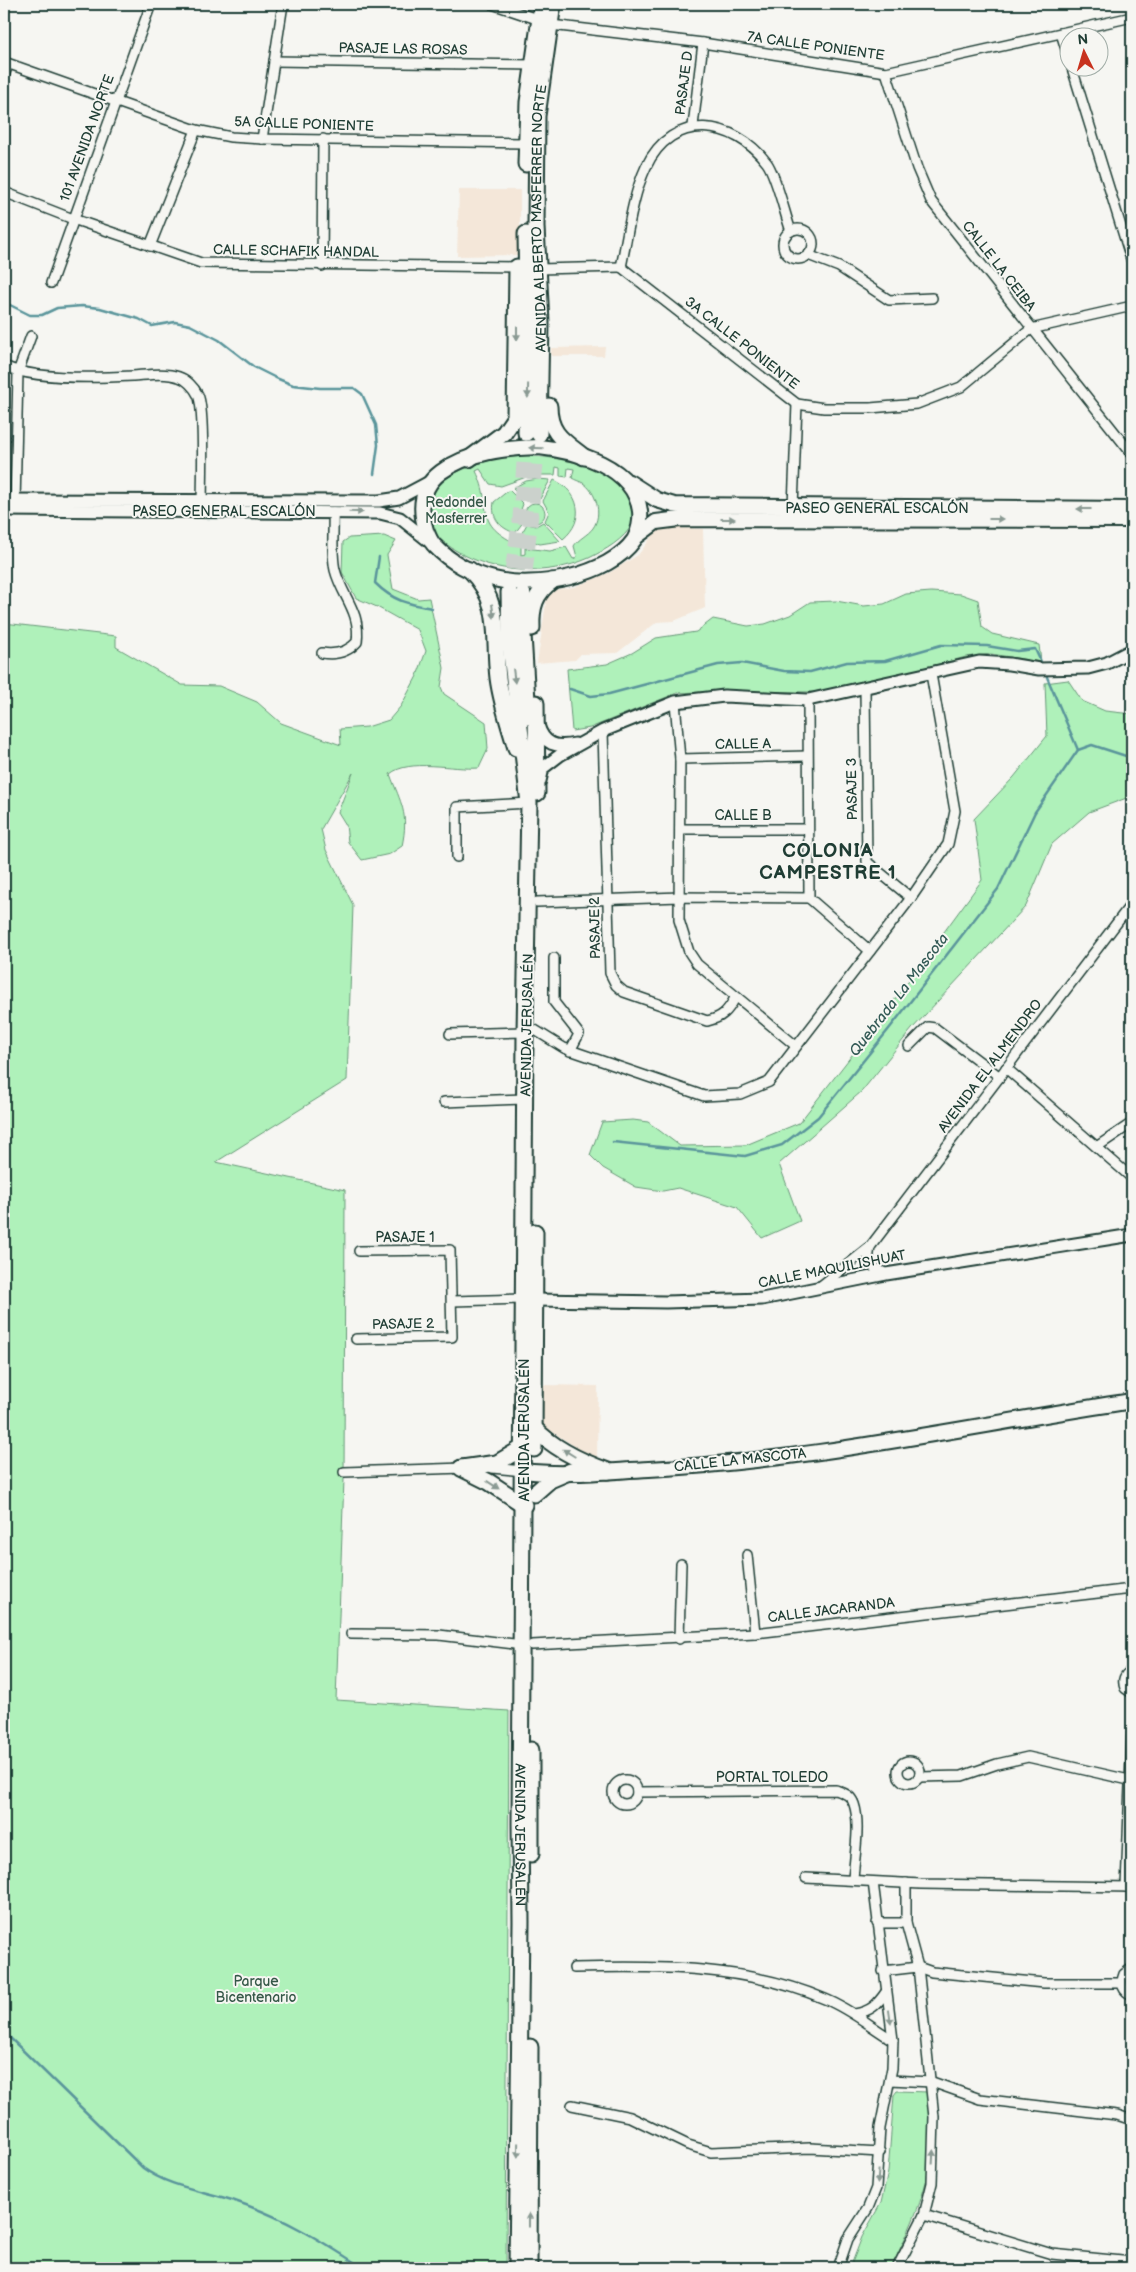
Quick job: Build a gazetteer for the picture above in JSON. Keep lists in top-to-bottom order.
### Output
{
  "streets": {
    "main road": [
      "AVENIDA ALBERTO MASFERRER NORTE",
      "PASEO GENERAL ESCALÓN",
      "AVENIDA JERUSALÉN",
      "CALLE LA MASCOTA"
    ],
    "street": [
      "7A CALLE PONIENTE",
      "PASAJE LAS ROSAS",
      "PASAJE D",
      "5A CALLE PONIENTE",
      "101 AVENIDA NORTE",
      "CALLE SCHAFIK HANDAL",
      "CALLE LA CEIBA",
      "3A CALLE PONIENTE",
      "CALLE A",
      "PASAJE 3",
      "CALLE B",
      "PASAJE 2",
      "AVENIDA EL ALMENDRO",
      "PASAJE 1",
      "CALLE MAQUILISHUAT",
      "CALLE JACARANDA",
      "PORTAL TOLEDO"
    ]
  },
  "crossings": [
    ["7A CALLE PONIENTE", "PASAJE D"],
    ["7A CALLE PONIENTE", "AVENIDA ALBERTO MASFERRER NORTE"],
    ["7A CALLE PONIENTE", "CALLE LA CEIBA"],
    ["PASAJE LAS ROSAS", "AVENIDA ALBERTO MASFERRER NORTE"],
    ["5A CALLE PONIENTE", "101 AVENIDA NORTE"],
    ["5A CALLE PONIENTE", "AVENIDA ALBERTO MASFERRER NORTE"],
    ["101 AVENIDA NORTE", "CALLE SCHAFIK HANDAL"],
    ["AVENIDA ALBERTO MASFERRER NORTE", "CALLE SCHAFIK HANDAL"],
    ["CALLE SCHAFIK HANDAL", "3A CALLE PONIENTE"],
    ["CALLE LA CEIBA", "3A CALLE PONIENTE"],
    ["PASAJE 2", "PASAJE 1"],
    ["PASAJE 2", "CALLE MAQUILISHUAT"],
    ["AVENIDA JERUSALÉN", "CALLE MAQUILISHUAT"],
    ["AVENIDA JERUSALÉN", "CALLE LA MASCOTA"],
    ["AVENIDA JERUSALÉN", "CALLE JACARANDA"],
    ["AVENIDA EL ALMENDRO", "CALLE MAQUILISHUAT"],
    ["PASAJE 1", "CALLE MAQUILISHUAT"]
  ],
  "districts": ["COLONIA CAMPESTRE 1"],
  "water": ["Quebrada La Mascota"],
  "parks": ["Redondel Masferrer", "Parque Bicentenario"],
  "north": "top"
}
